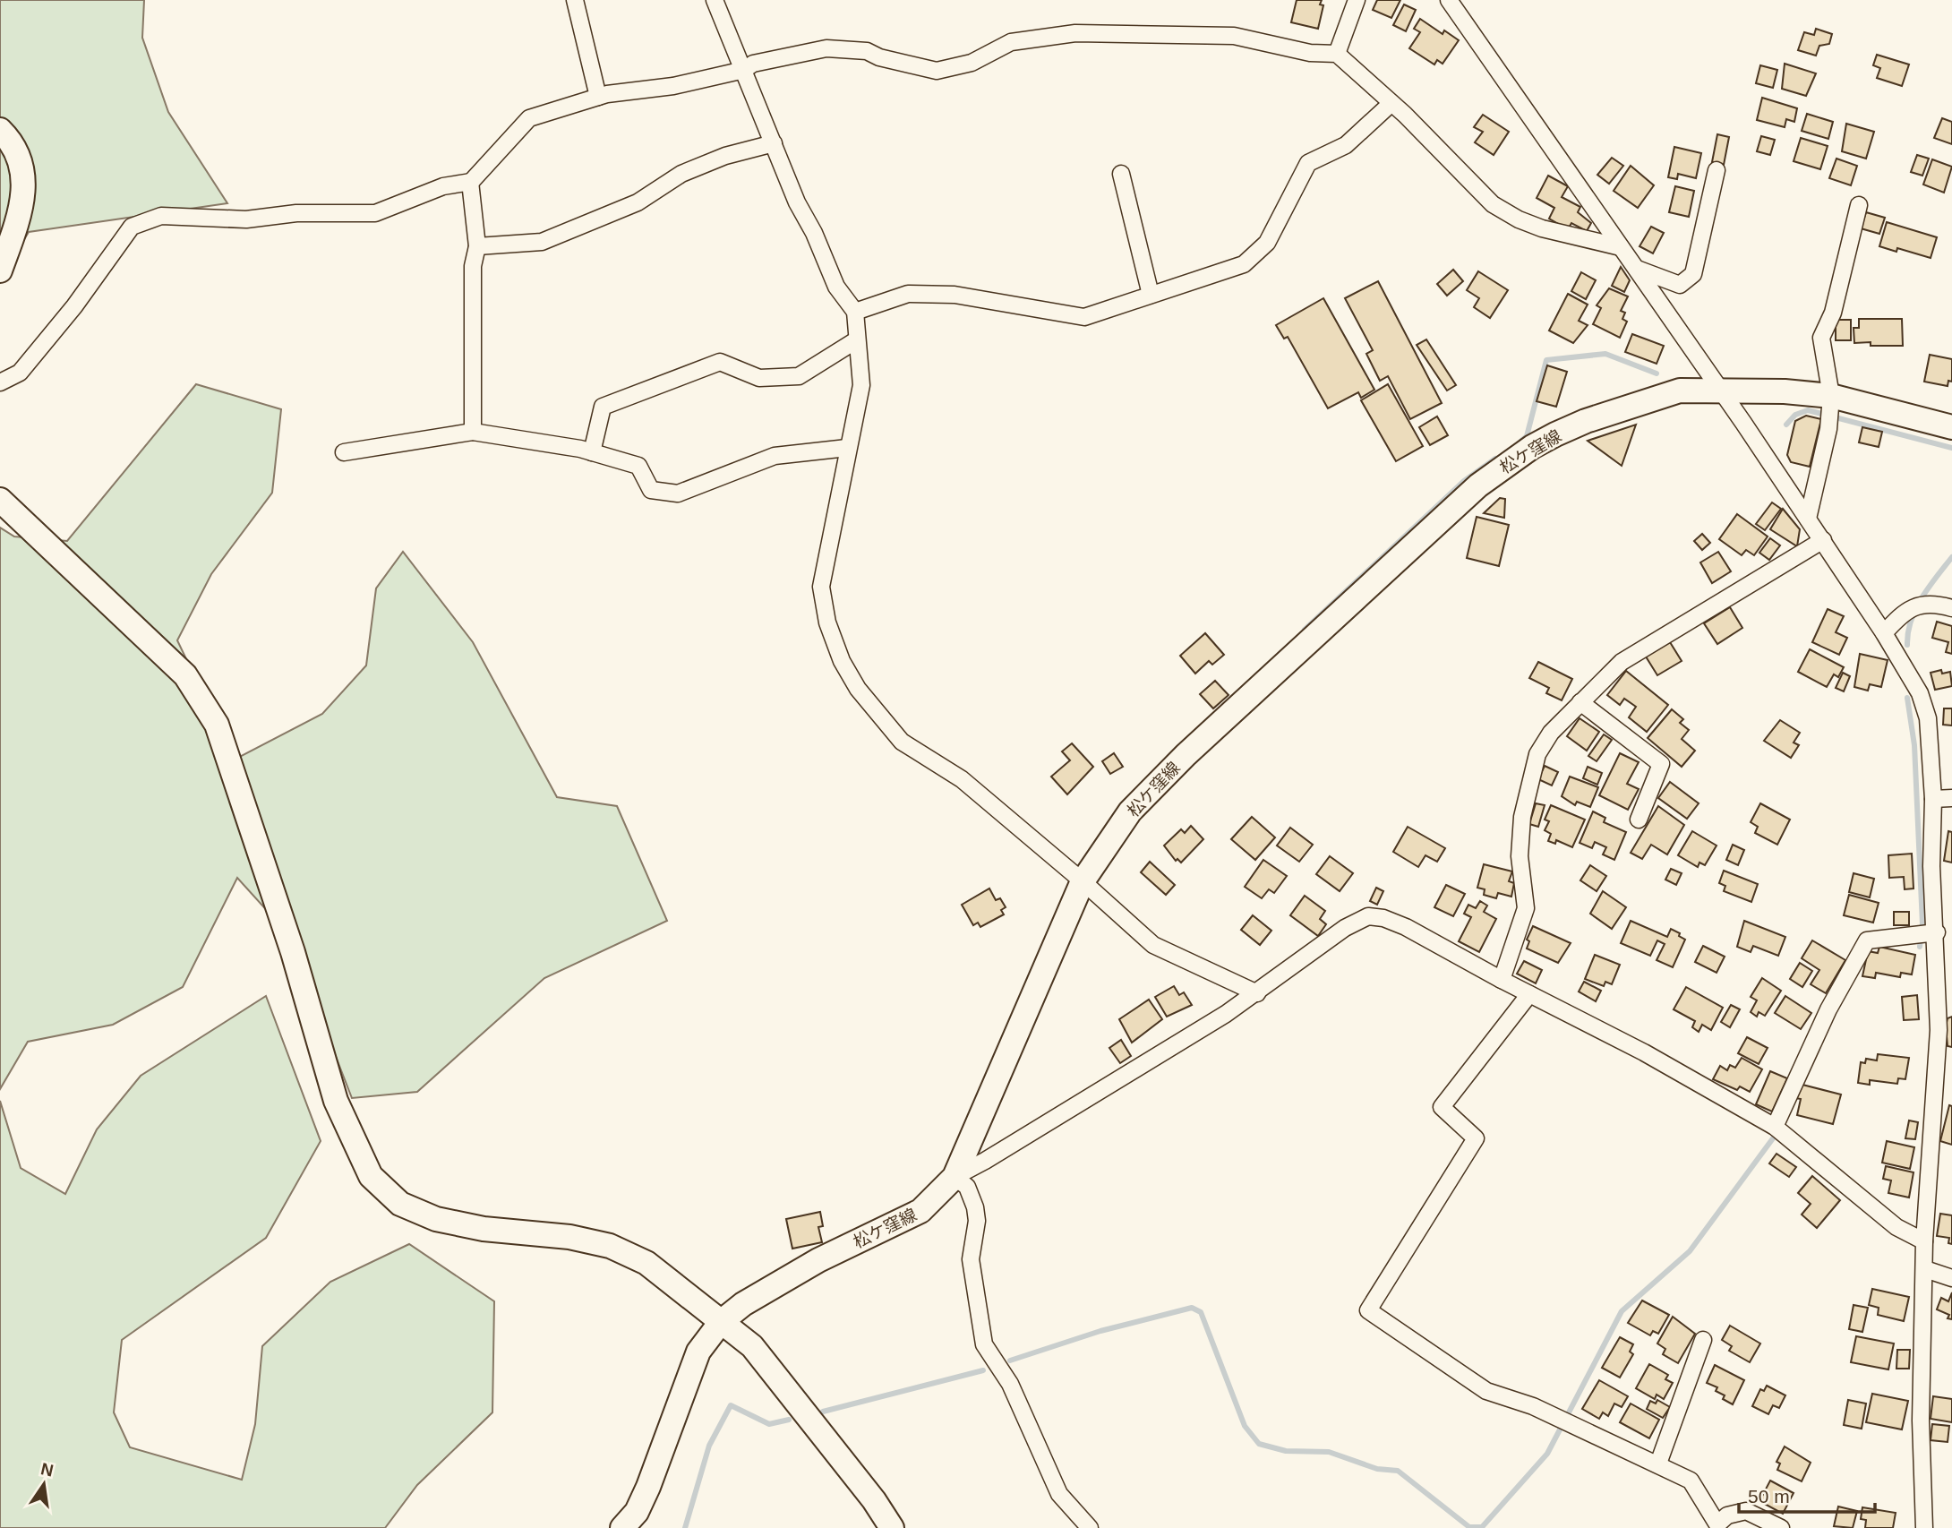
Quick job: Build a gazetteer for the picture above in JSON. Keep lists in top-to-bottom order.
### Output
{
  "streets": {
    "street": ["松ケ窪線"]
  },
  "scale_bar": "50 m",
  "north": "top"
}
